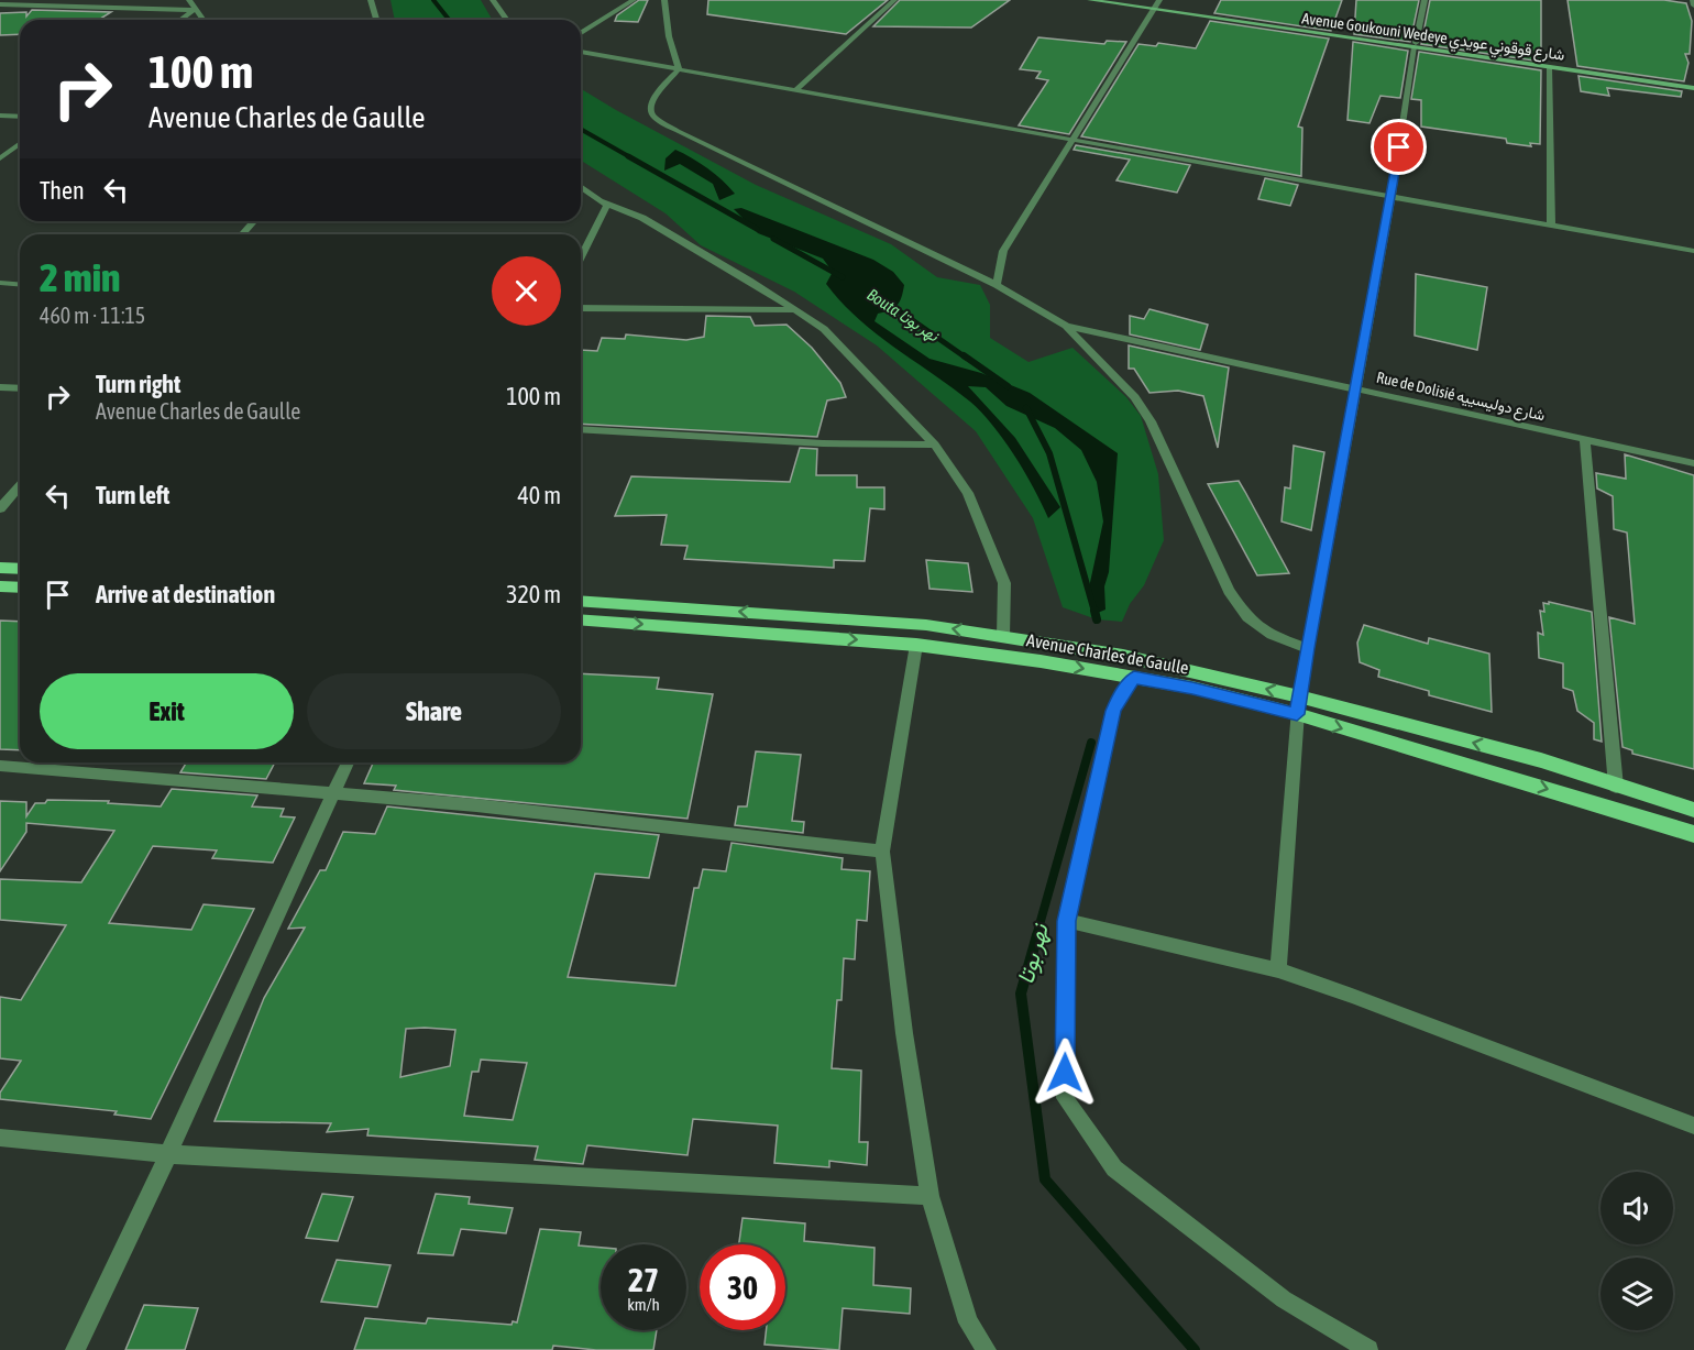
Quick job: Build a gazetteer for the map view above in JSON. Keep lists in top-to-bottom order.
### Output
{
  "streets": {
    "main road": ["Avenue Charles de Gaulle"],
    "street": ["Avenue Goukouni Wedeye شارع قوقوني عويدي", "Rue de Dolisié شارع دوليسييه"]
  },
  "water": ["Bouta نهر بوتا", "نهر بوتا"],
  "page": {
    "turn": ["100 m", "Avenue Charles de Gaulle"],
    "then": "Then",
    "heading": ["2 min", "460 m · 11:15"],
    "list": [
      {
        "name": "Turn right",
        "note": "Avenue Charles de Gaulle",
        "value": "100 m"
      },
      {
        "name": "Turn left",
        "value": "40 m"
      },
      {
        "name": "Arrive at destination",
        "value": "320 m"
      }
    ],
    "buttons": ["Exit", "Share"],
    "speed": "27 km/h",
    "limit": "30"
  }
}
